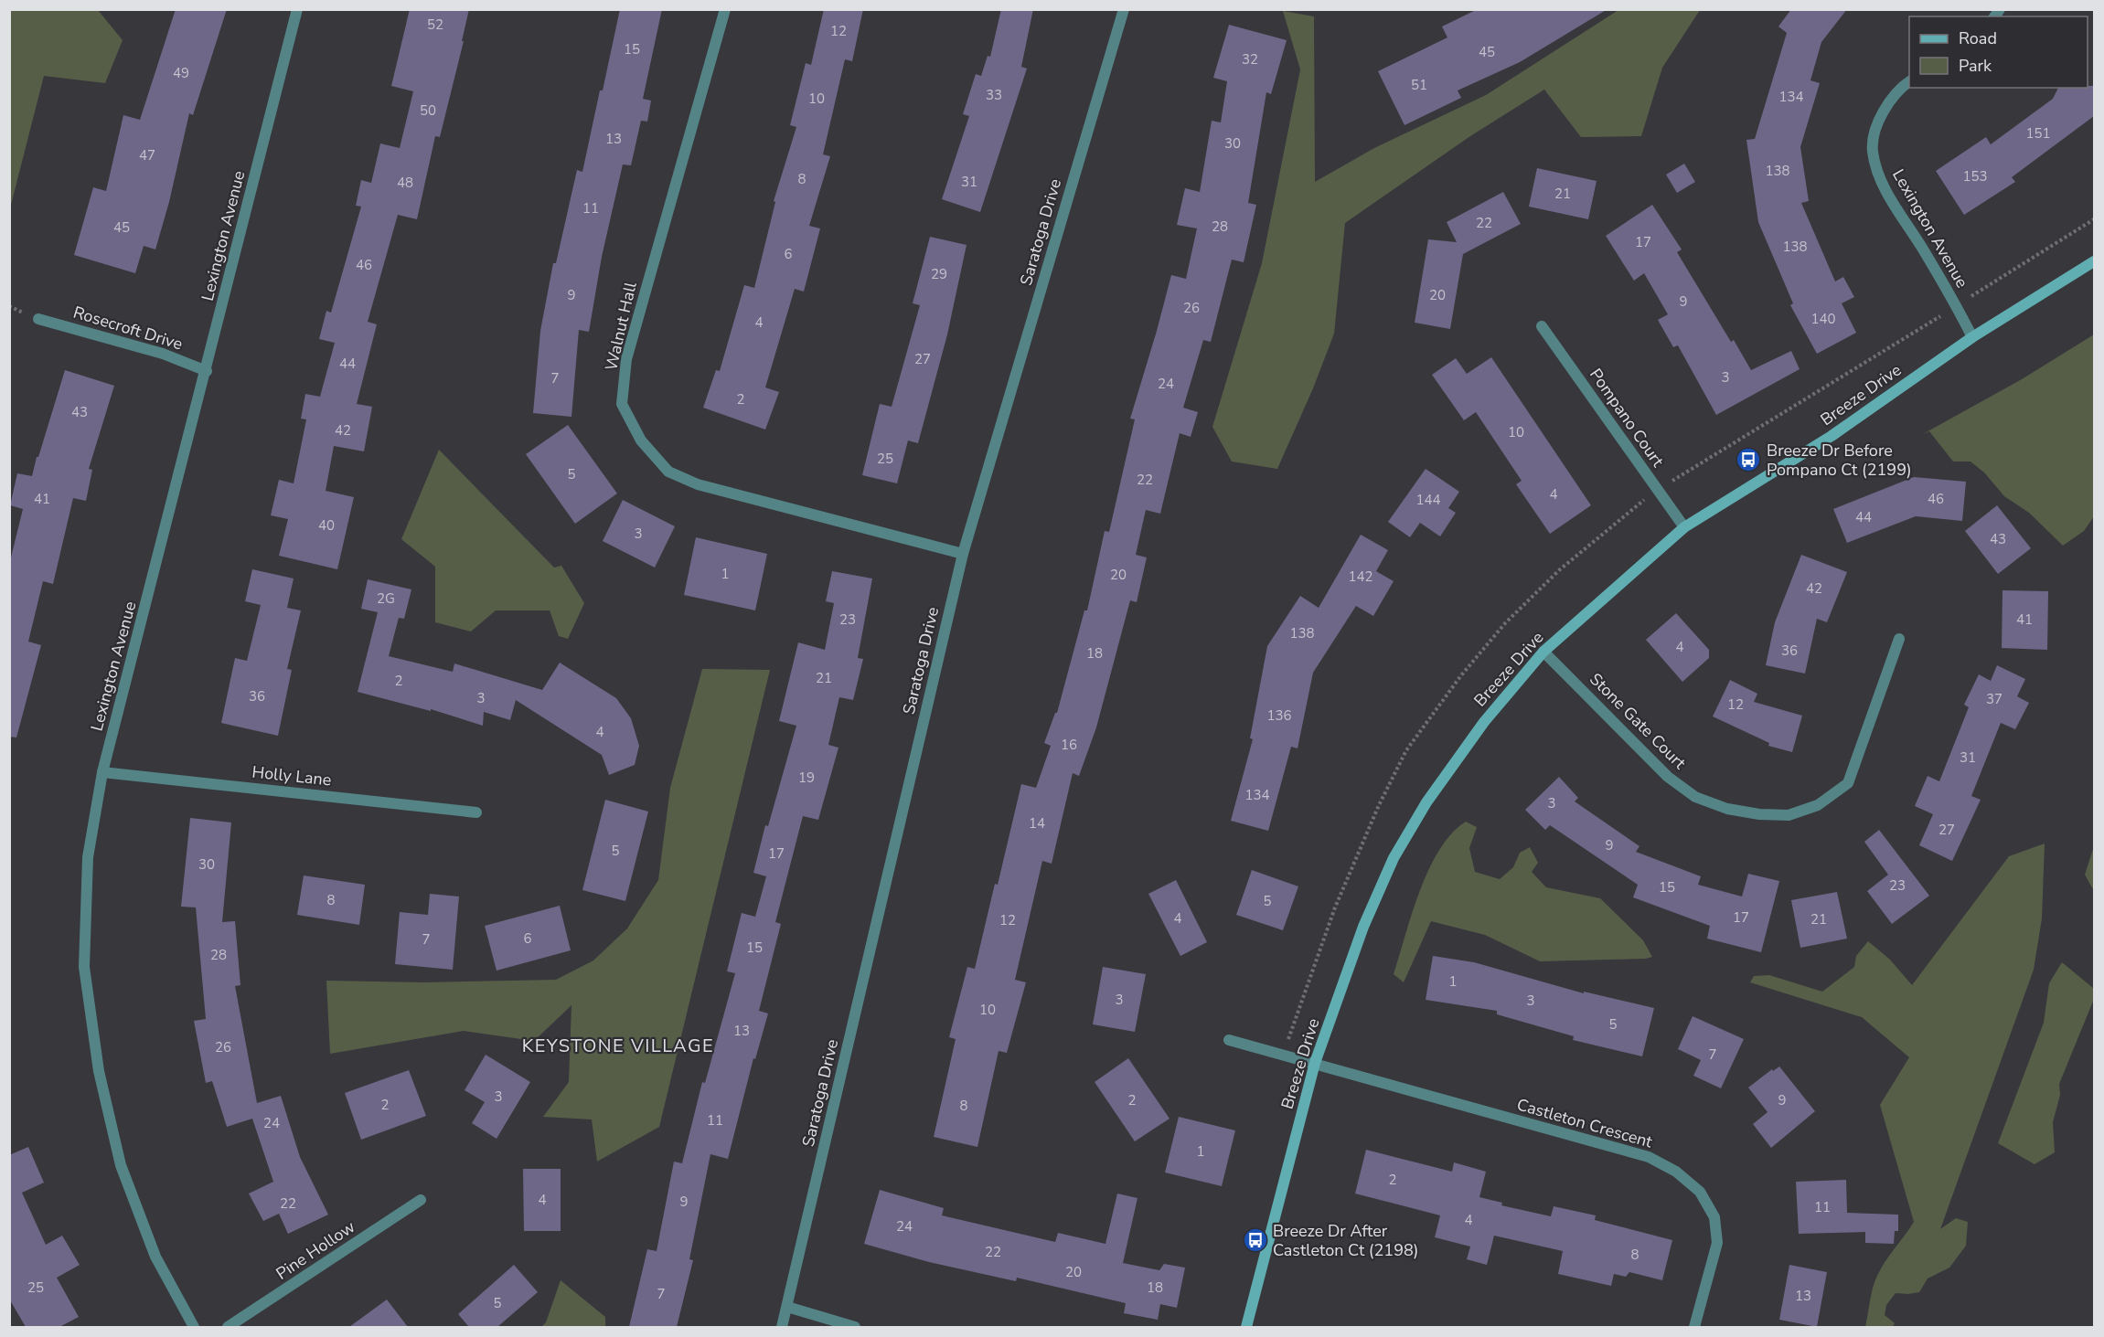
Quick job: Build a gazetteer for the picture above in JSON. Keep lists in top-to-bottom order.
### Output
{
  "streets": {
    "street": [
      "Lexington Avenue",
      "Saratoga Drive",
      "Walnut Hall",
      "Rosecroft Drive",
      "Breeze Drive",
      "Pompano Court",
      "Stone Gate Court",
      "Holly Lane",
      "Castleton Crescent",
      "Pine Hollow"
    ]
  },
  "crossings": [
    ["Lexington Avenue", "Rosecroft Drive"],
    ["Lexington Avenue", "Breeze Drive"],
    ["Lexington Avenue", "Holly Lane"],
    ["Saratoga Drive", "Walnut Hall"],
    ["Breeze Drive", "Pompano Court"],
    ["Breeze Drive", "Stone Gate Court"],
    ["Breeze Drive", "Castleton Crescent"]
  ],
  "districts": ["KEYSTONE VILLAGE"],
  "places": {
    "bus stop": ["Breeze Dr Before Pompano Ct (2199)", "Breeze Dr After Castleton Ct (2198)"]
  },
  "house_numbers": [
    "52",
    "12",
    "15",
    "45",
    "32",
    "49",
    "51",
    "33",
    "134",
    "10",
    "50",
    "151",
    "13",
    "30",
    "47",
    "138",
    "153",
    "8",
    "31",
    "48",
    "21",
    "11",
    "22",
    "28",
    "45",
    "17",
    "138",
    "6",
    "46",
    "29",
    "9",
    "20",
    "9",
    "26",
    "140",
    "4",
    "27",
    "44",
    "3",
    "7",
    "24",
    "2",
    "43",
    "42",
    "10",
    "25",
    "5",
    "22",
    "4",
    "41",
    "46",
    "144",
    "44",
    "40",
    "3",
    "43",
    "1",
    "20",
    "142",
    "42",
    "2G",
    "23",
    "41",
    "138",
    "4",
    "36",
    "18",
    "21",
    "2",
    "36",
    "3",
    "37",
    "12",
    "136",
    "4",
    "16",
    "31",
    "19",
    "134",
    "3",
    "14",
    "27",
    "9",
    "5",
    "17",
    "30",
    "23",
    "15",
    "8",
    "5",
    "17",
    "4",
    "21",
    "12",
    "6",
    "7",
    "15",
    "28",
    "1",
    "3",
    "3",
    "10",
    "5",
    "13",
    "26",
    "7",
    "3",
    "2",
    "9",
    "2",
    "8",
    "11",
    "24",
    "1",
    "2",
    "4",
    "9",
    "22",
    "11",
    "4",
    "24",
    "22",
    "8",
    "20",
    "25",
    "18",
    "7",
    "13",
    "5"
  ],
  "legend": ["Road", "Park"]
}
